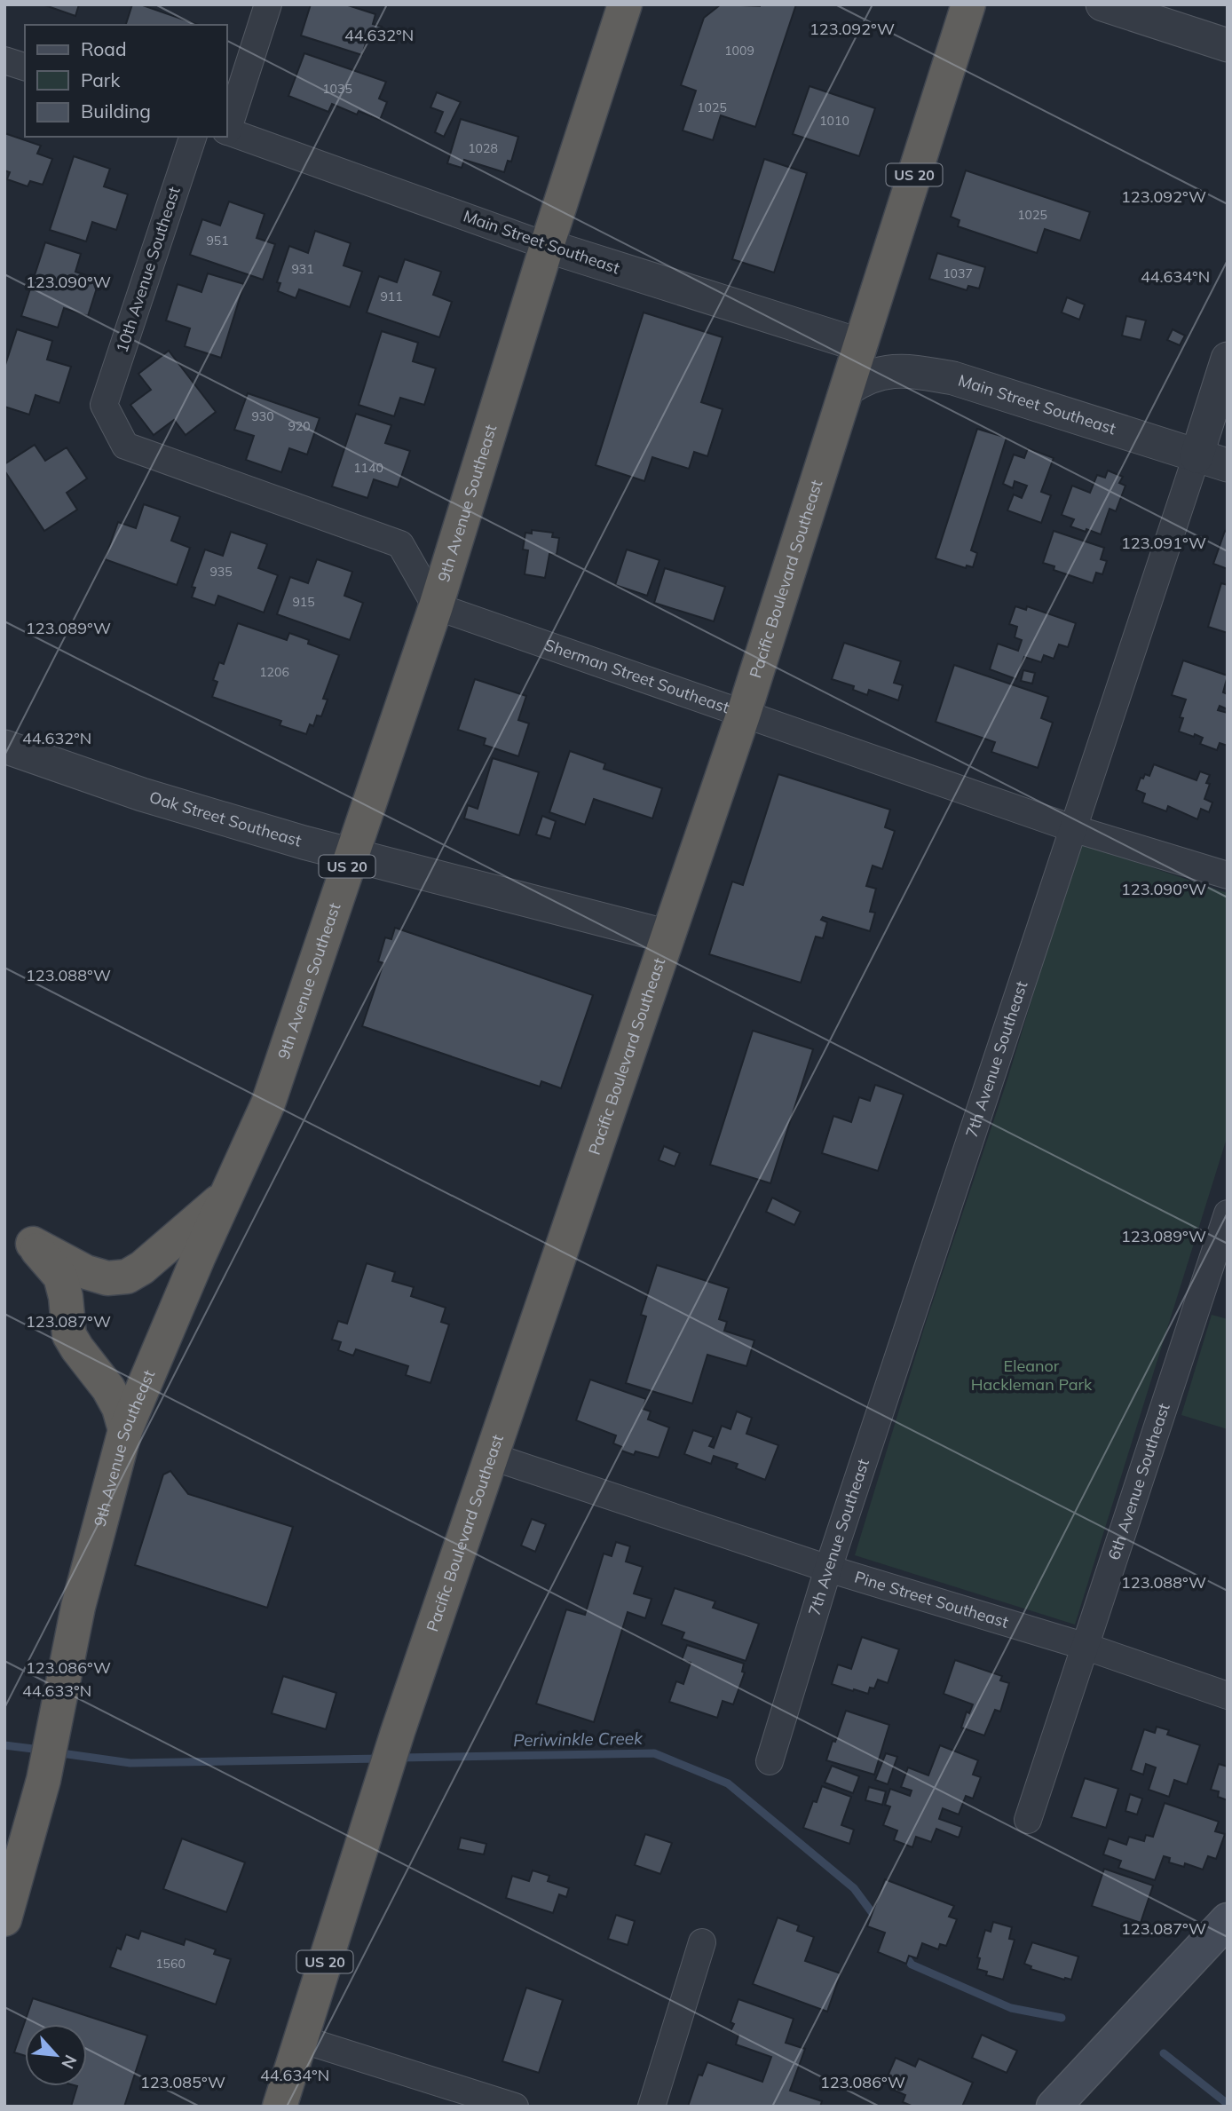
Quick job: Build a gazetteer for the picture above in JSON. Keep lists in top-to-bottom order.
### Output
{
  "streets": {
    "highway": ["US 20", "9th Avenue Southeast", "Pacific Boulevard Southeast"],
    "street": [
      "Main Street Southeast",
      "10th Avenue Southeast",
      "Sherman Street Southeast",
      "Oak Street Southeast",
      "7th Avenue Southeast",
      "6th Avenue Southeast",
      "Pine Street Southeast"
    ]
  },
  "crossings": [
    ["Main Street Southeast", "9th Avenue Southeast"],
    ["Main Street Southeast", "Pacific Boulevard Southeast"],
    ["Main Street Southeast", "7th Avenue Southeast"],
    ["10th Avenue Southeast", "9th Avenue Southeast"],
    ["10th Avenue Southeast", "Sherman Street Southeast"],
    ["9th Avenue Southeast", "Sherman Street Southeast"],
    ["9th Avenue Southeast", "Oak Street Southeast"],
    ["Pacific Boulevard Southeast", "Sherman Street Southeast"],
    ["Pacific Boulevard Southeast", "Oak Street Southeast"],
    ["Pacific Boulevard Southeast", "Pine Street Southeast"],
    ["Sherman Street Southeast", "7th Avenue Southeast"],
    ["7th Avenue Southeast", "Pine Street Southeast"],
    ["6th Avenue Southeast", "Pine Street Southeast"]
  ],
  "water": ["Periwinkle Creek"],
  "parks": ["Eleanor Hackleman Park"],
  "house_numbers": [
    "1009",
    "1035",
    "1025",
    "1010",
    "1028",
    "1025",
    "951",
    "931",
    "1037",
    "911",
    "930",
    "920",
    "1140",
    "935",
    "915",
    "1206",
    "1560"
  ],
  "legend": ["Road", "Park", "Building"],
  "north": "bottom right",
  "coordinates": [
    "123.092°W",
    "44.632°N",
    "44.634°N",
    "123.090°W",
    "123.091°W",
    "123.089°W",
    "123.088°W",
    "123.087°W",
    "123.086°W",
    "44.633°N",
    "123.085°W"
  ]
}
